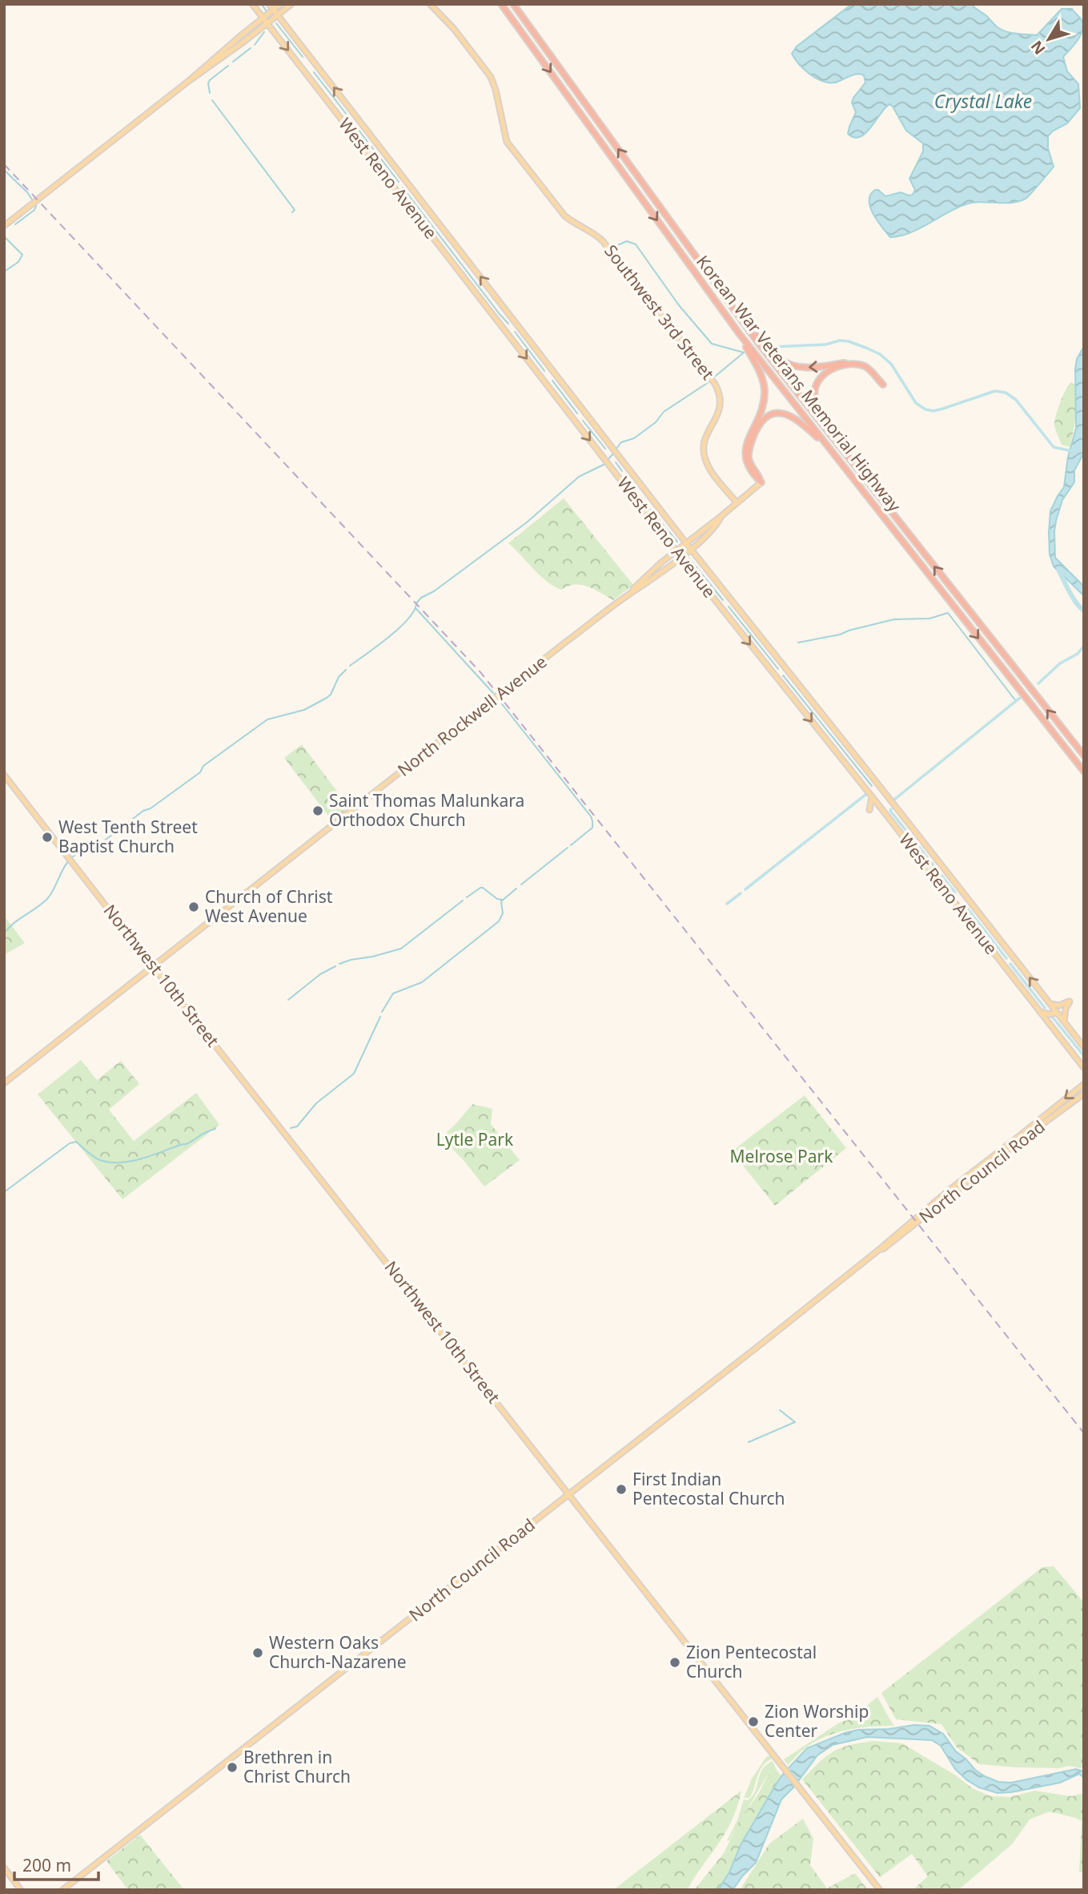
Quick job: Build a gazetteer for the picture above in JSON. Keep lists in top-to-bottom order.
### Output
{
  "streets": {
    "highway": ["Korean War Veterans Memorial Highway"],
    "main road": [
      "West Reno Avenue",
      "Southwest 3rd Street",
      "North Rockwell Avenue",
      "Northwest 10th Street",
      "North Council Road"
    ]
  },
  "crossings": [
    ["West Reno Avenue", "North Rockwell Avenue"],
    ["North Rockwell Avenue", "Northwest 10th Street"],
    ["Northwest 10th Street", "North Council Road"]
  ],
  "water": ["Crystal Lake"],
  "parks": ["Lytle Park", "Melrose Park"],
  "places": [
    "Saint Thomas Malunkara Orthodox Church",
    "West Tenth Street Baptist Church",
    "Church of Christ West Avenue",
    "First Indian Pentecostal Church",
    "Western Oaks Church-Nazarene",
    "Zion Pentecostal Church",
    "Zion Worship Center",
    "Brethren in Christ Church"
  ],
  "scale_bar": "200 m",
  "north": "bottom left"
}
